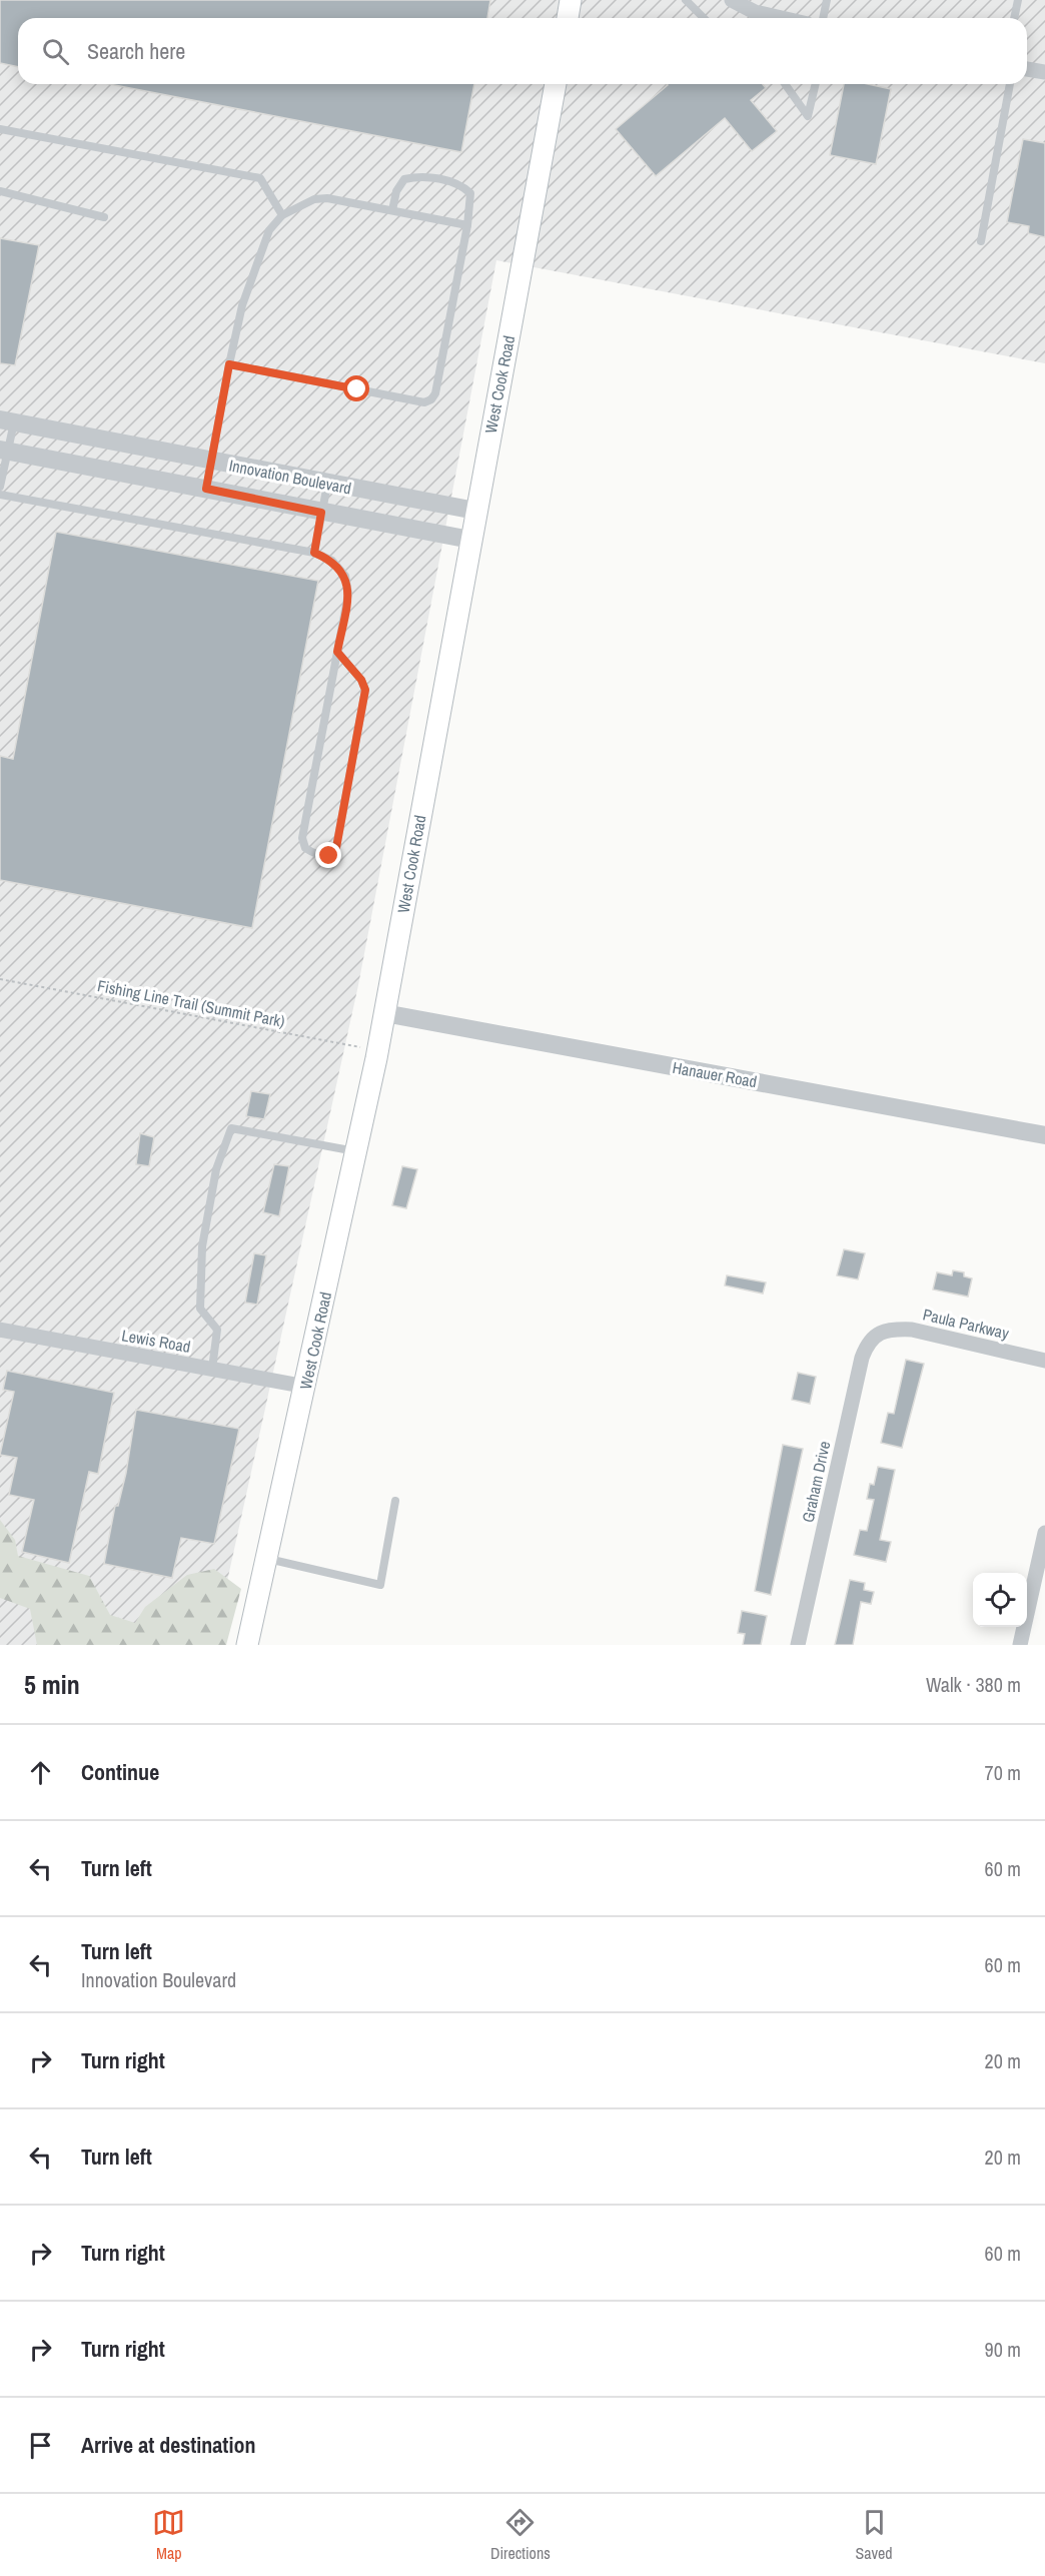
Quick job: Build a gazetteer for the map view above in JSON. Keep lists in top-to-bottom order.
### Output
{
  "streets": {
    "main road": ["West Cook Road"],
    "street": [
      "Innovation Boulevard",
      "Hanauer Road",
      "Paula Parkway",
      "Lewis Road",
      "Graham Drive"
    ],
    "path": ["Fishing Line Trail (Summit Park)"]
  },
  "crossings": [
    ["West Cook Road", "Innovation Boulevard"],
    ["West Cook Road", "Fishing Line Trail (Summit Park)"],
    ["West Cook Road", "Hanauer Road"],
    ["West Cook Road", "Lewis Road"],
    ["Paula Parkway", "Graham Drive"]
  ],
  "page": {
    "search": "Search here",
    "heading": ["5 min", "Walk · 380 m"],
    "list": [
      ["Continue", "70 m"],
      ["Turn left", "60 m"],
      ["Turn left", "Innovation Boulevard", "60 m"],
      ["Turn right", "20 m"],
      ["Turn left", "20 m"],
      ["Turn right", "60 m"],
      ["Turn right", "90 m"],
      "Arrive at destination"
    ],
    "nav": ["Map", "Directions", "Saved"]
  }
}
